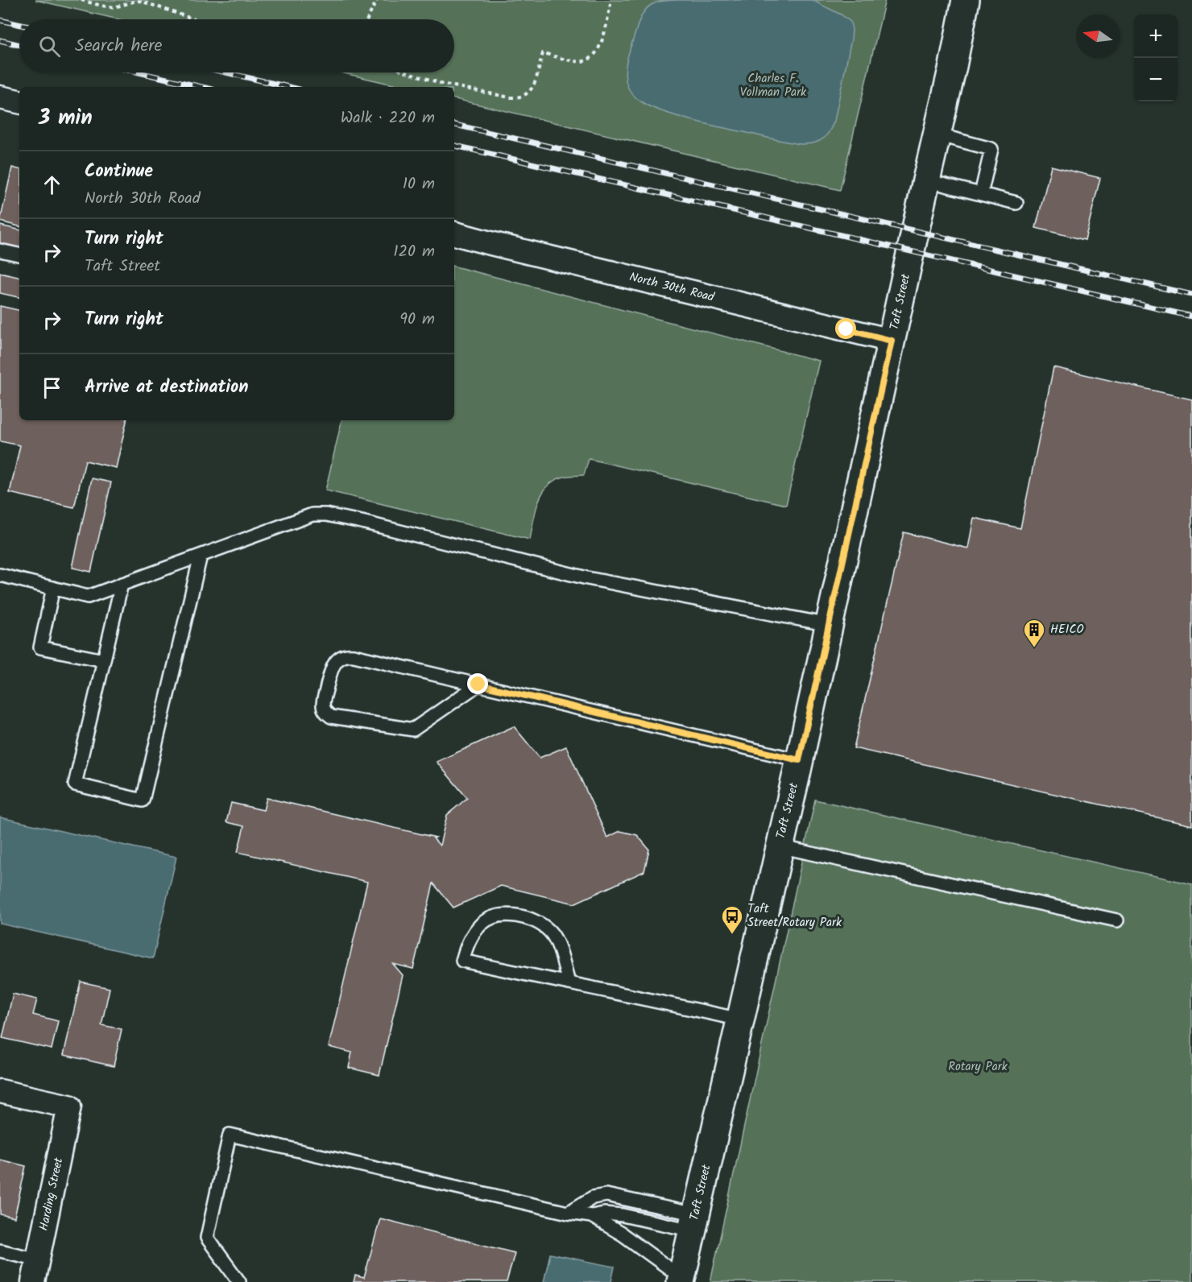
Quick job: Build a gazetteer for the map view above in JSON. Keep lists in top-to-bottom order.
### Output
{
  "streets": {
    "street": ["North 30th Road", "Taft Street", "Harding Street"]
  },
  "crossings": [
    ["North 30th Road", "Taft Street"]
  ],
  "parks": ["Charles F. Vollman Park", "Rotary Park"],
  "places": {
    "building": ["HEICO"],
    "bus stop": ["Taft Street/Rotary Park"]
  },
  "north": "left",
  "page": {
    "map_buttons": ["+", "−"],
    "search": "Search here",
    "heading": ["3 min", "Walk · 220 m"],
    "list": [
      ["Continue", "North 30th Road", "10 m"],
      ["Turn right", "Taft Street", "120 m"],
      ["Turn right", "90 m"],
      "Arrive at destination"
    ]
  }
}
